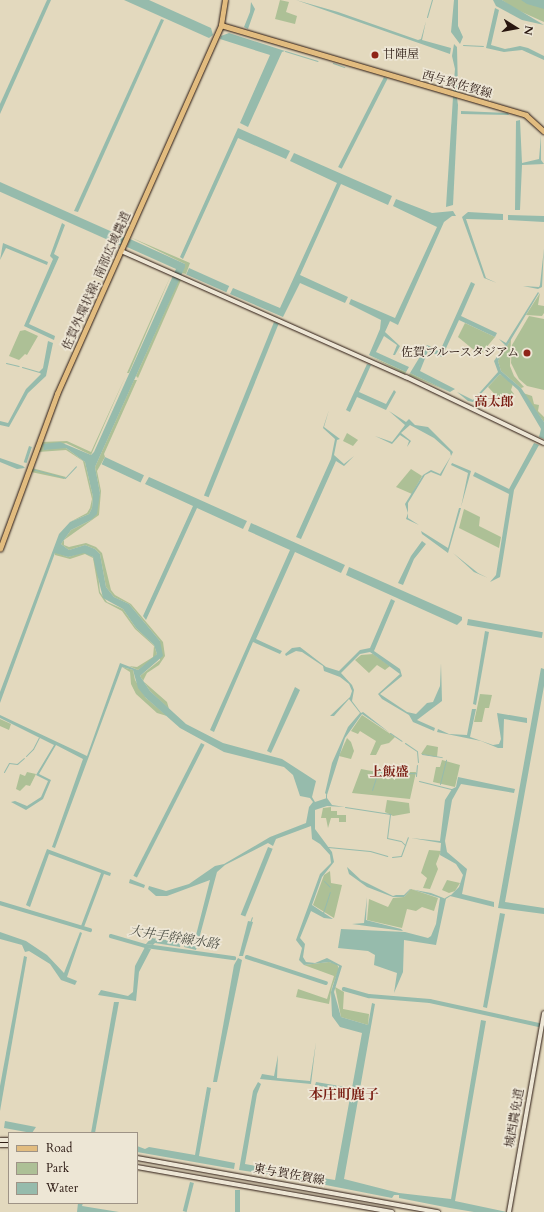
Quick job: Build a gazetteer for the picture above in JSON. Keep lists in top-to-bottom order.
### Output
{
  "streets": {
    "main road": ["西与賀佐賀線", "佐賀外環状線; 南部広域農道"],
    "street": ["城西農免道", "東与賀佐賀線"]
  },
  "crossings": [
    ["西与賀佐賀線", "佐賀外環状線; 南部広域農道"]
  ],
  "districts": ["高太郎", "上飯盛", "本庄町鹿子"],
  "water": ["大井手幹線水路"],
  "places": ["甘陣屋", "佐賀ブルースタジアム"],
  "legend": ["Road", "Park", "Water"],
  "north": "right"
}
